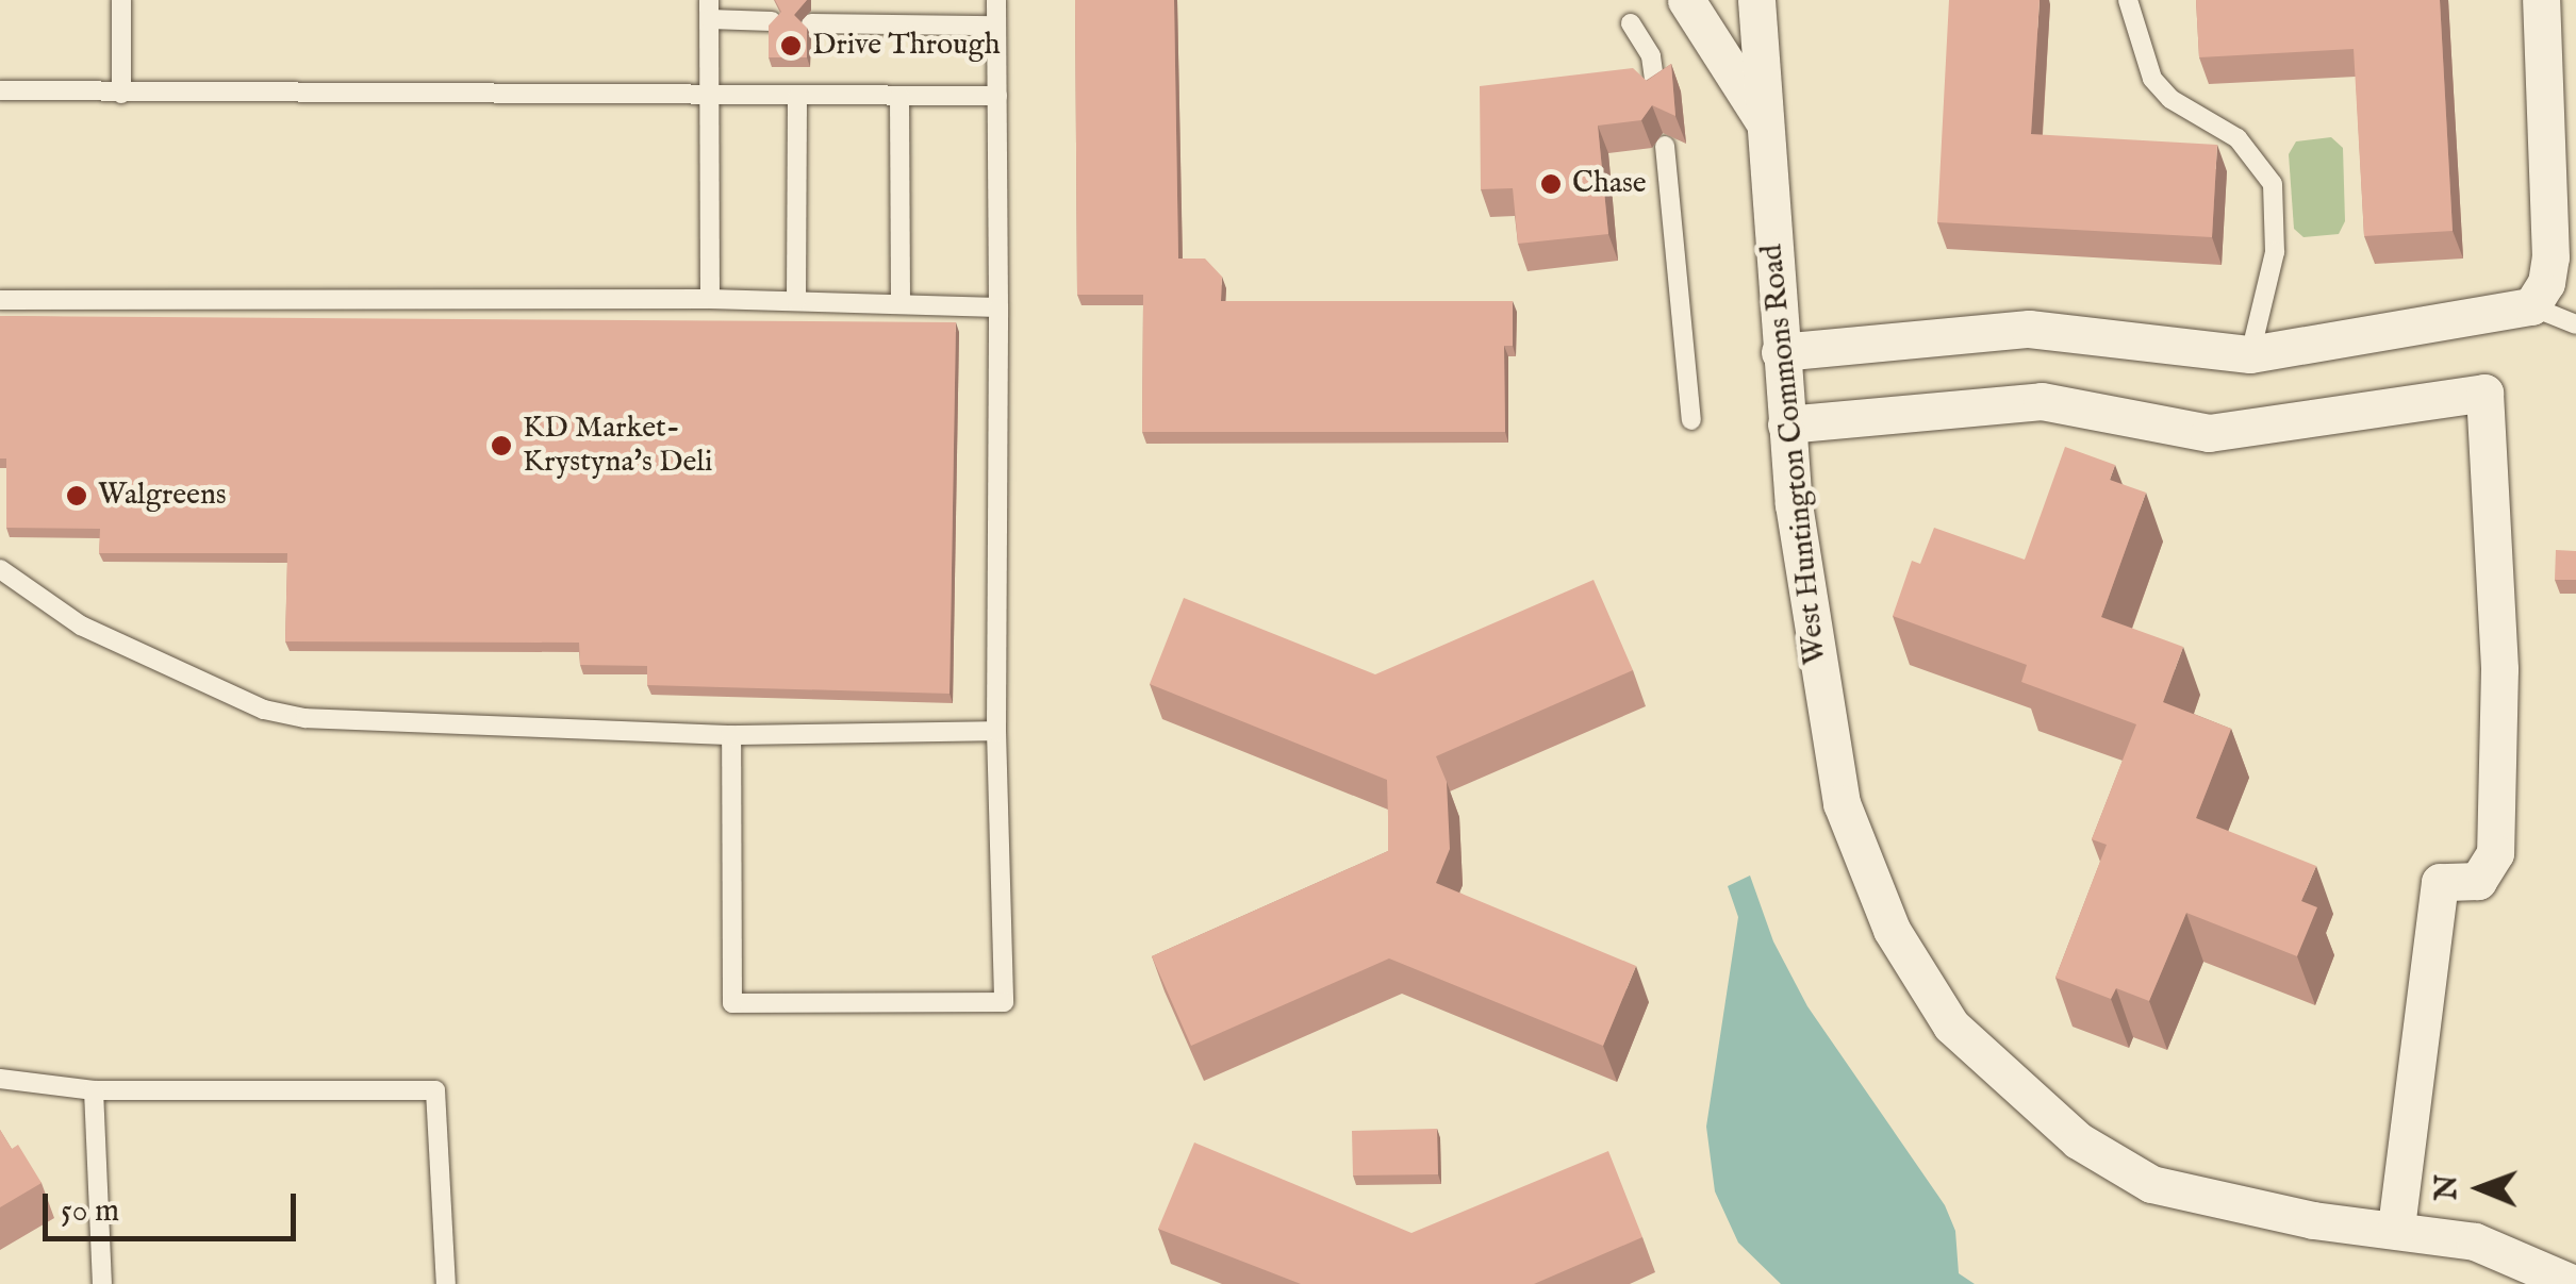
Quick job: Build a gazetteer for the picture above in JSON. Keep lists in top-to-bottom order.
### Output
{
  "streets": {
    "street": ["West Huntington Commons Road"]
  },
  "places": [
    "Drive Through",
    "Chase",
    "KD Market- Krystyna's Deli",
    "Walgreens"
  ],
  "scale_bar": "50 m",
  "north": "left"
}
